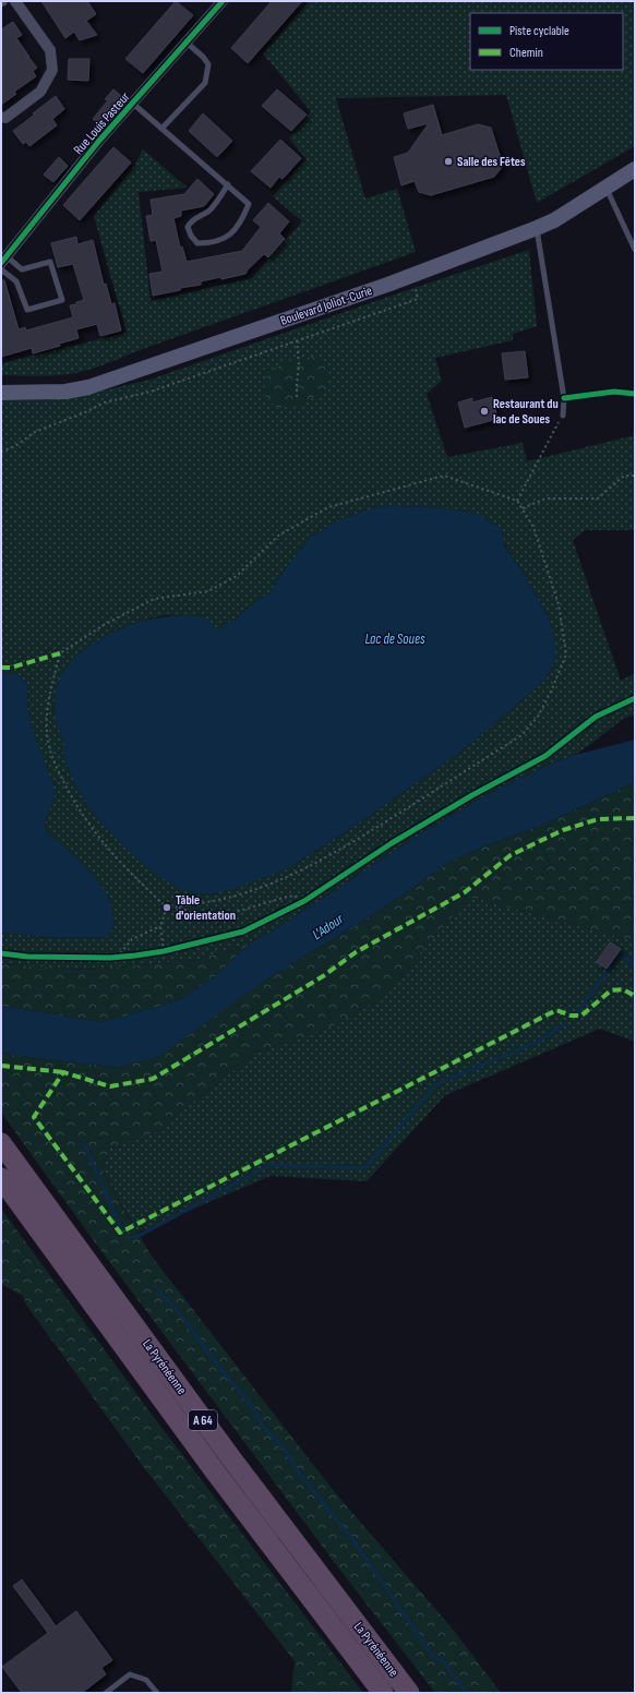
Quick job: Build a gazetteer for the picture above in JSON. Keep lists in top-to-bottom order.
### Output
{
  "streets": {
    "highway": ["La Pyrénéenne", "A 64"],
    "main road": ["Boulevard Joliot-Curie"],
    "street": ["Rue Louis Pasteur"]
  },
  "water": ["Lac de Soues", "L'Adour"],
  "places": ["Salle des Fêtes", "Restaurant du lac de Soues", "Tâble d'orientation"],
  "legend": ["Piste cyclable", "Chemin"]
}
